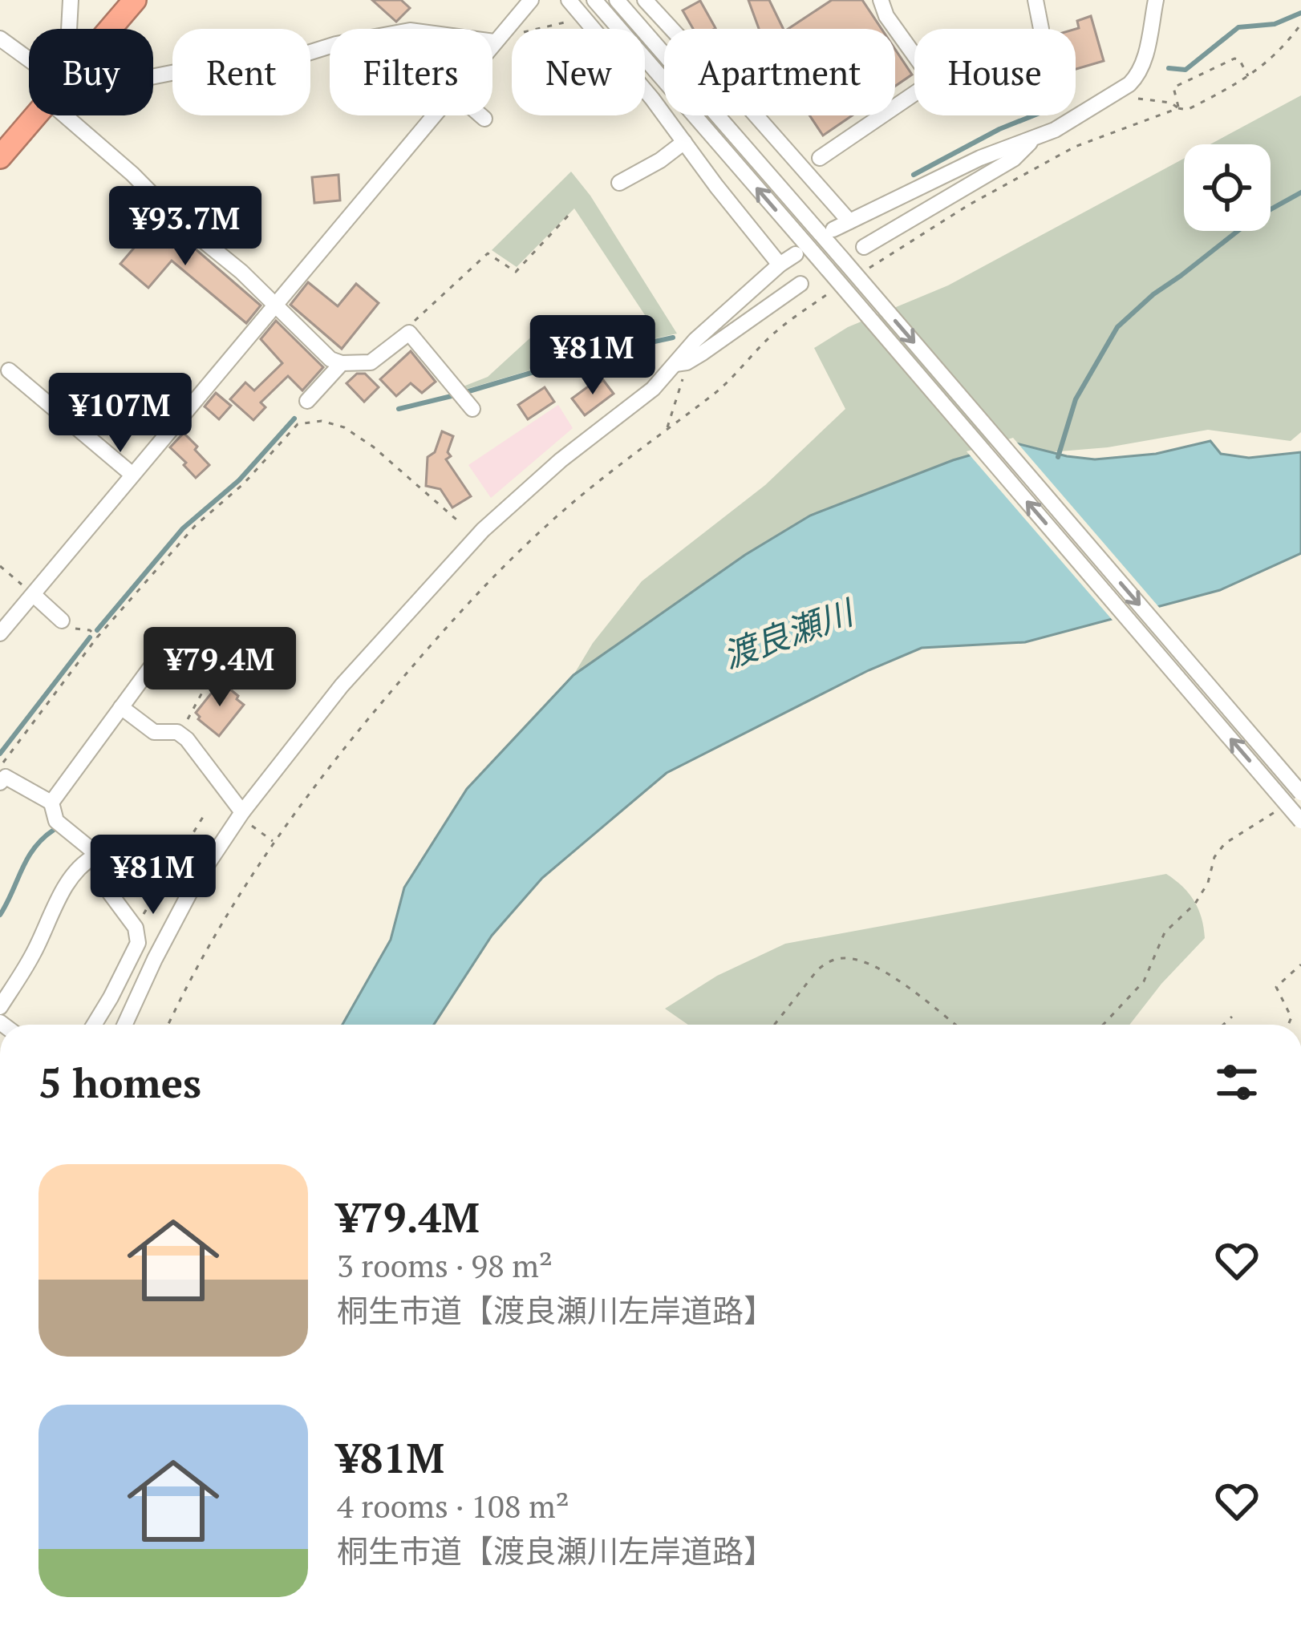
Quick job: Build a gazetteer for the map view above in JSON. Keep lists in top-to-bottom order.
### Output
{
  "water": ["渡良瀬川"],
  "page": {
    "chip": [
      "Buy",
      "Rent",
      "Filters",
      "New",
      "Apartment",
      "House"
    ],
    "price": [
      "¥93.7M",
      "¥81M",
      "¥107M",
      "¥79.4M",
      "¥81M"
    ],
    "heading": "5 homes",
    "list": [
      {
        "name": "¥79.4M",
        "note": "3 rooms · 98 m² · 桐生市道【渡良瀬川左岸道路】"
      },
      {
        "name": "¥81M",
        "note": "4 rooms · 108 m² · 桐生市道【渡良瀬川左岸道路】"
      }
    ]
  }
}
